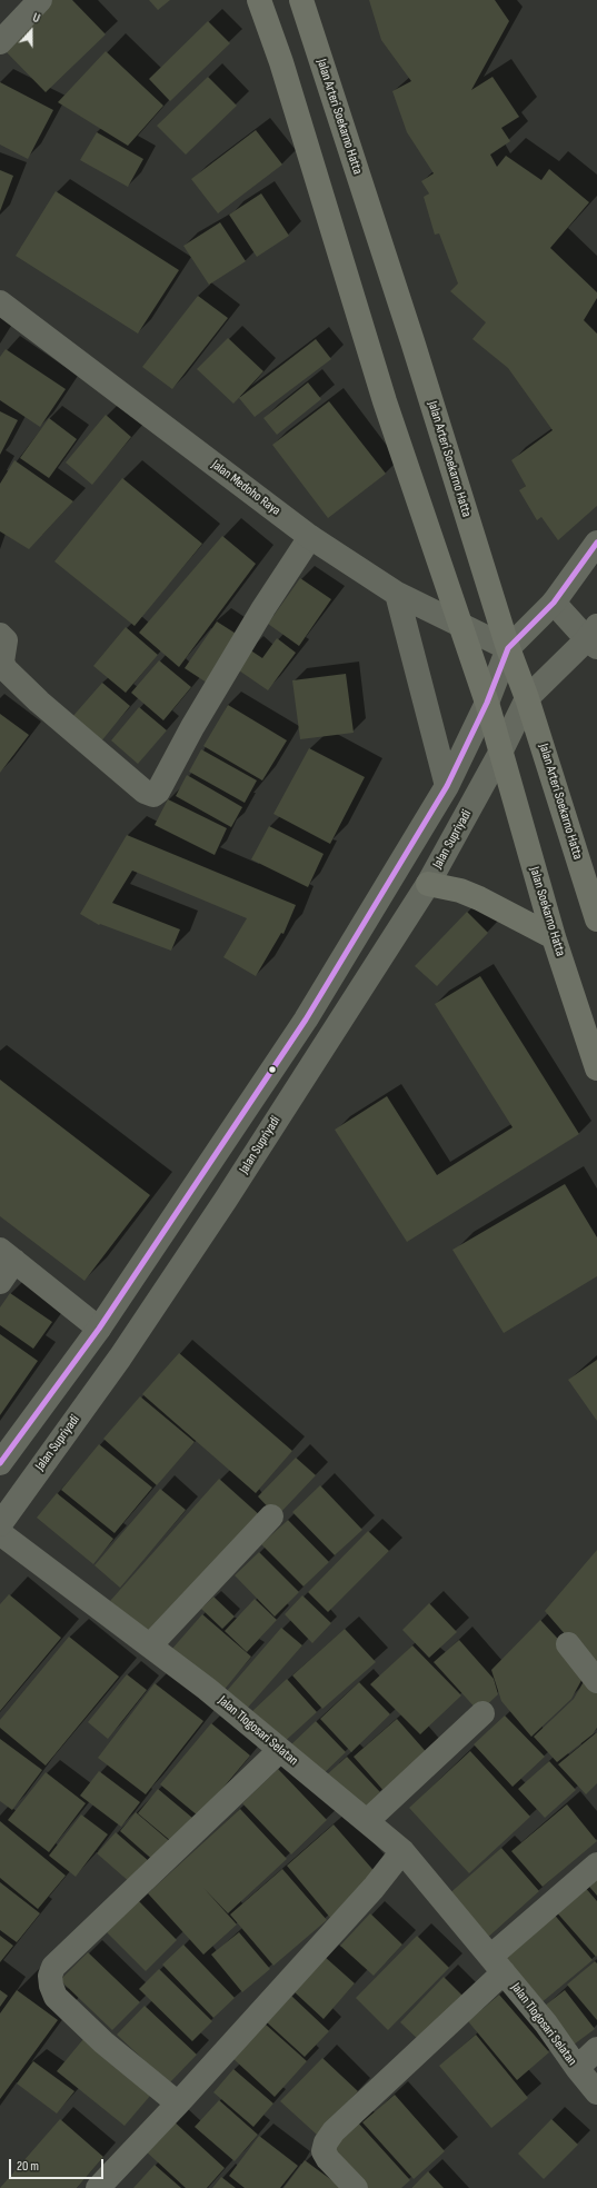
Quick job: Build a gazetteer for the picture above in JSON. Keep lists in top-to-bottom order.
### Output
{
  "streets": {
    "main road": ["Jalan Arteri Soekarno Hatta", "Jalan Soekarno Hatta"],
    "street": ["Jalan Medoho Raya", "Jalan Supriyadi", "Jalan Tlogosari Selatan"]
  },
  "crossings": [
    ["Jalan Arteri Soekarno Hatta", "Jalan Medoho Raya"],
    ["Jalan Arteri Soekarno Hatta", "Jalan Supriyadi"],
    ["Jalan Supriyadi", "Jalan Soekarno Hatta"]
  ],
  "scale_bar": "20 m",
  "north": "top"
}
